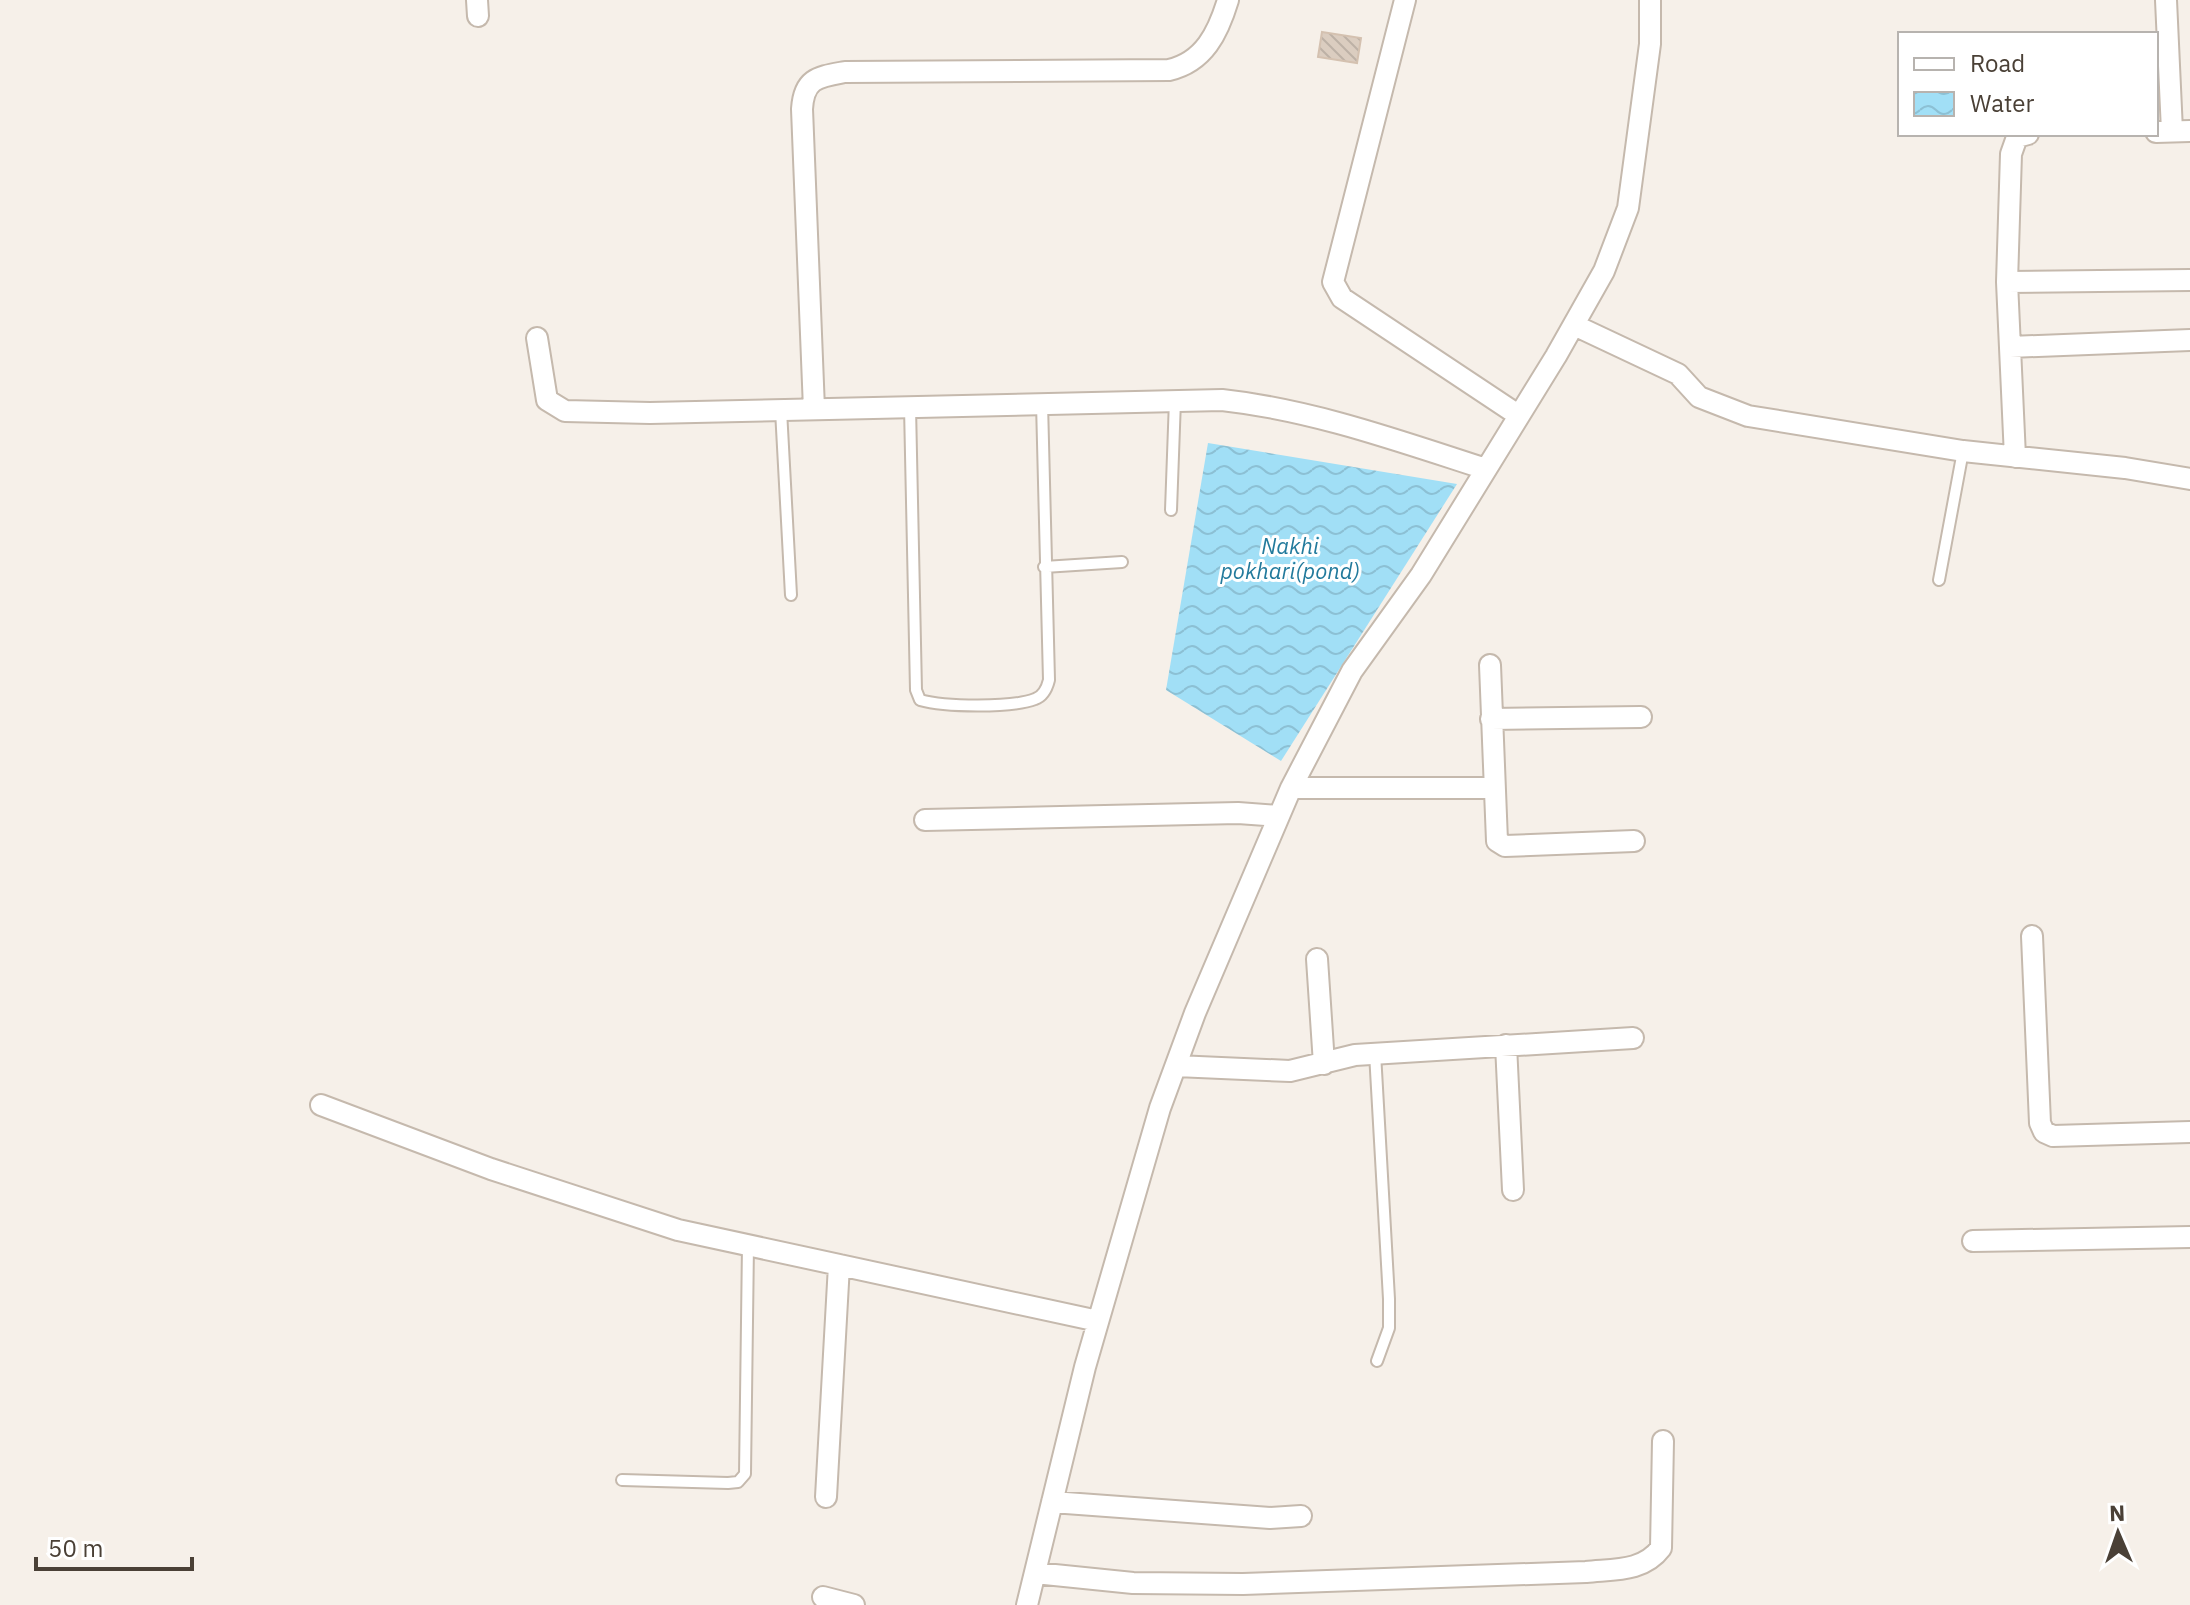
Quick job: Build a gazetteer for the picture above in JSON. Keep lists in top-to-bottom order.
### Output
{
  "water": ["Nakhi pokhari(pond)"],
  "legend": ["Road", "Water"],
  "scale_bar": "50 m",
  "north": "top"
}
